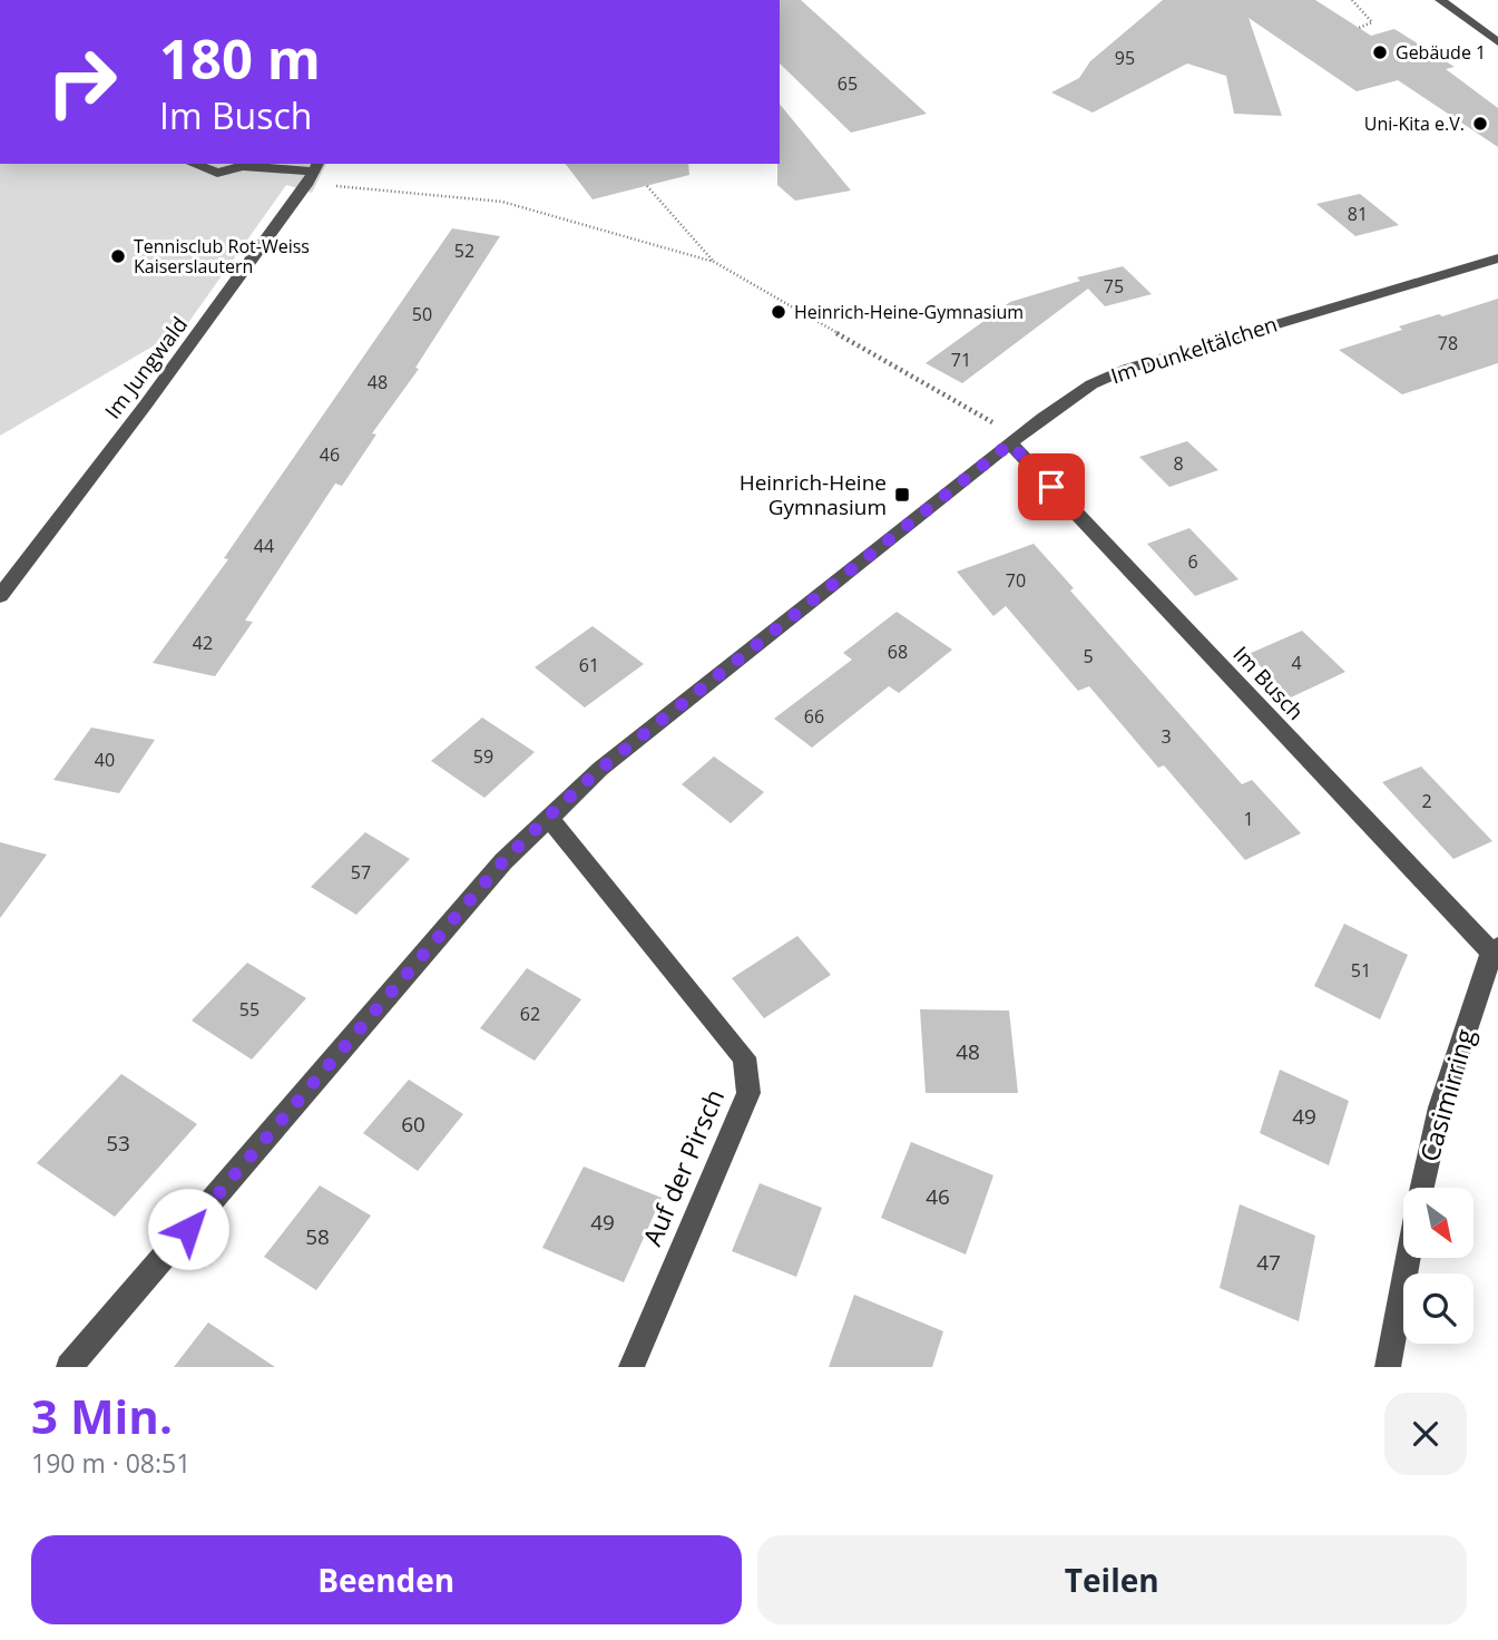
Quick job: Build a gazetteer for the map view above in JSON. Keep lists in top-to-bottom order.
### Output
{
  "streets": {
    "street": [
      "Im Dunkeltälchen",
      "Im Jungwald",
      "Im Busch",
      "Casimirring",
      "Auf der Pirsch"
    ]
  },
  "crossings": [
    ["Im Dunkeltälchen", "Im Busch"],
    ["Im Dunkeltälchen", "Auf der Pirsch"],
    ["Im Busch", "Casimirring"]
  ],
  "places": {
    "other": [
      "Gebäude 1",
      "Uni-Kita e.V.",
      "Tennisclub Rot-Weiss Kaiserslautern",
      "Heinrich-Heine-Gymnasium"
    ],
    "transit": ["Heinrich-Heine Gymnasium"]
  },
  "house_numbers": [
    "95",
    "65",
    "81",
    "52",
    "75",
    "50",
    "78",
    "71",
    "48",
    "46",
    "8",
    "44",
    "6",
    "70",
    "42",
    "68",
    "5",
    "4",
    "61",
    "66",
    "3",
    "59",
    "40",
    "2",
    "1",
    "57",
    "51",
    "55",
    "62",
    "48",
    "49",
    "60",
    "53",
    "46",
    "49",
    "58",
    "47"
  ],
  "north": "bottom right",
  "page": {
    "turn": ["180 m", "Im Busch"],
    "heading": ["3 Min.", "190 m · 08:51"],
    "buttons": ["Beenden", "Teilen"]
  }
}
